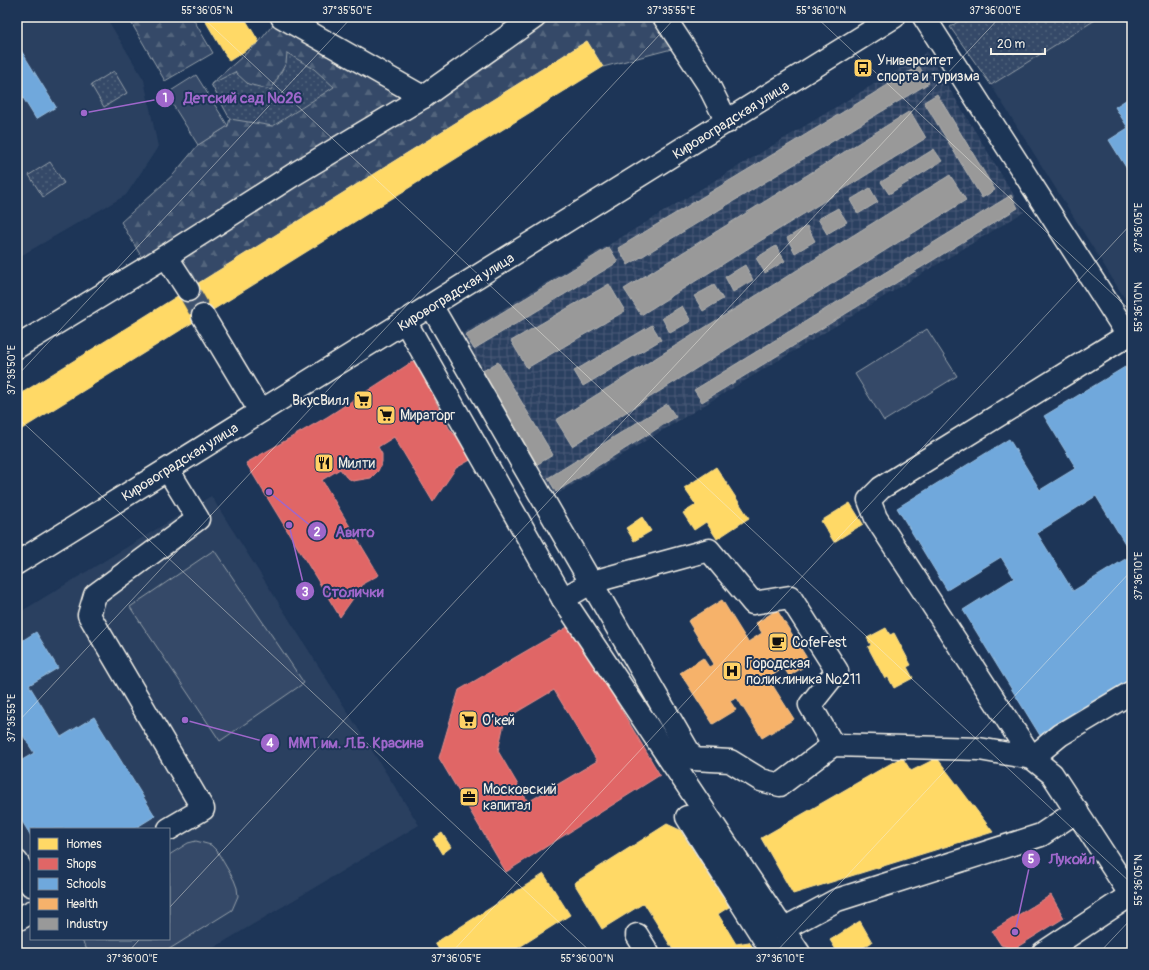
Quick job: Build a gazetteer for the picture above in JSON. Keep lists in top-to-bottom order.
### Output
{
  "streets": {
    "street": ["Кировоградская улица"]
  },
  "places": {
    "bus stop": ["Университет спорта и туризма"],
    "other": [
      "Детский сад №26",
      "Авито",
      "Столички",
      "ММТ им. Л.Б. Красина",
      "Лукойл"
    ],
    "supermarket": ["ВкусВилл", "Мираторг", "О’кей"],
    "restaurant": ["Милти"],
    "cafe": ["CofeFest"],
    "hospital": ["Городская поликлиника №211"],
    "office": ["Московский капитал"]
  },
  "legend": [
    "Homes",
    "Shops",
    "Schools",
    "Health",
    "Industry"
  ],
  "scale_bar": "20 m",
  "coordinates": [
    "55°36'05\"N",
    "37°35'50\"E",
    "37°35'55\"E",
    "55°36'10\"N",
    "37°36'00\"E",
    "37°36'05\"E",
    "37°36'10\"E",
    "55°36'00\"N"
  ]
}
